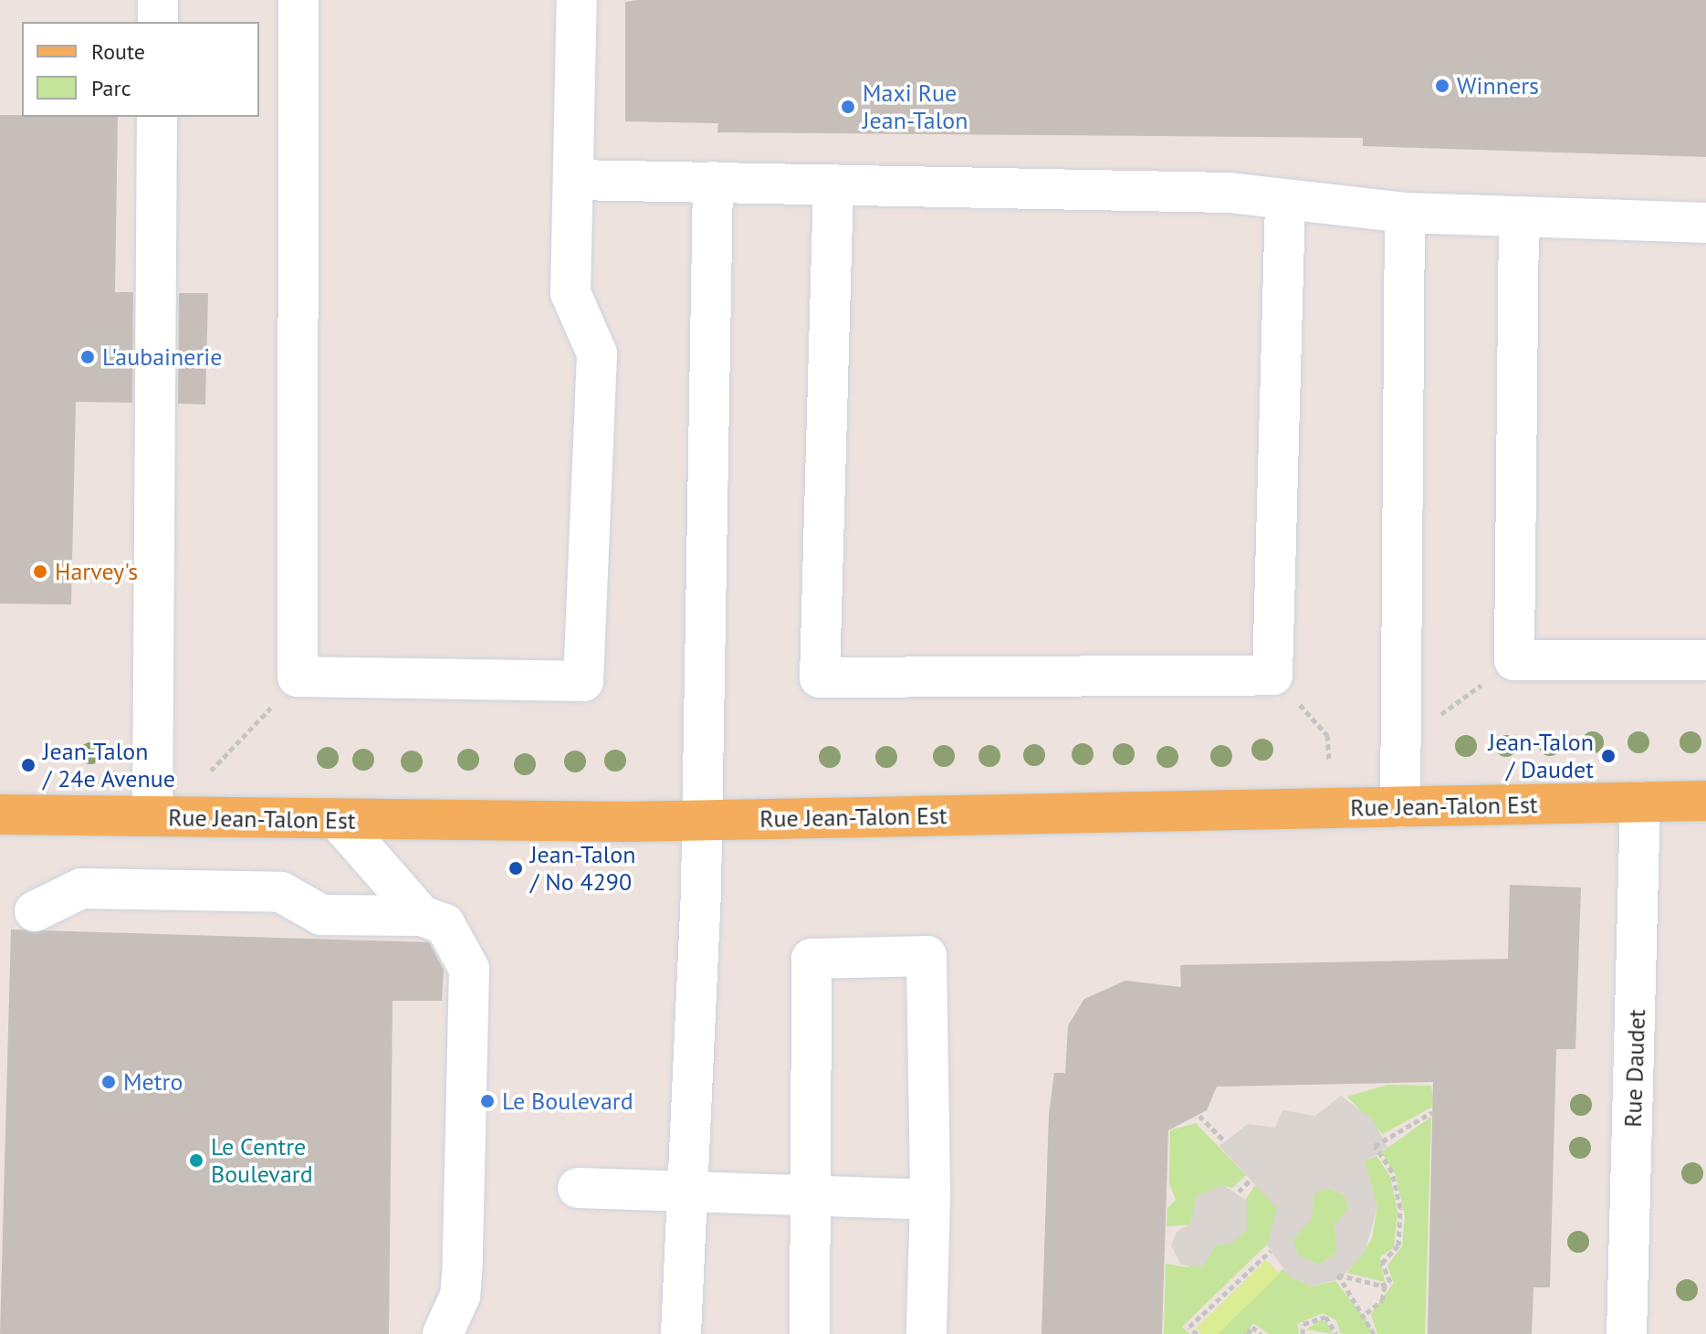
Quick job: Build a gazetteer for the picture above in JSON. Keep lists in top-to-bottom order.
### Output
{
  "streets": {
    "main road": ["Rue Jean-Talon Est"],
    "street": ["Rue Daudet"]
  },
  "crossings": [
    ["Rue Jean-Talon Est", "Rue Daudet"]
  ],
  "places": [
    "Winners",
    "Maxi Rue Jean-Talon",
    "L'aubainerie",
    "Harvey's",
    "Jean-Talon / Daudet",
    "Jean-Talon / 24e Avenue",
    "Jean-Talon / No 4290",
    "Metro",
    "Le Boulevard",
    "Le Centre Boulevard"
  ],
  "legend": ["Route", "Parc"]
}
